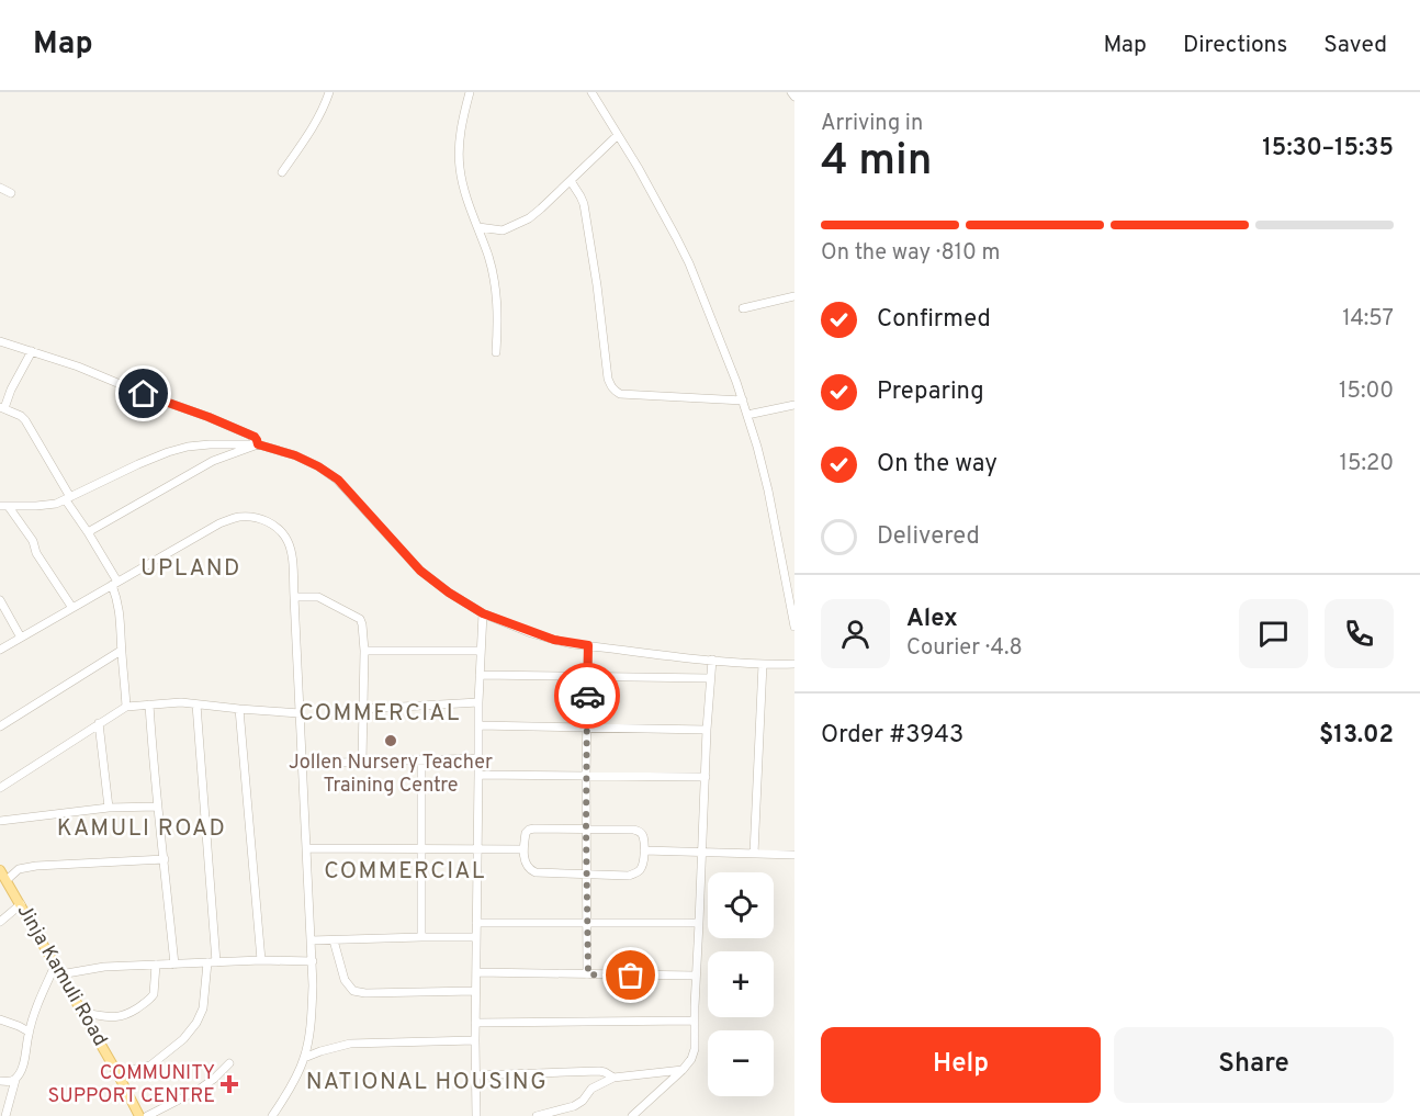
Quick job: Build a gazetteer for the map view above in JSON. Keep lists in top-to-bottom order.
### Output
{
  "streets": {
    "main road": ["Jinja Kamuli Road"]
  },
  "districts": [
    "UPLAND",
    "COMMERCIAL",
    "KAMULI ROAD",
    "COMMERCIAL",
    "NATIONAL HOUSING"
  ],
  "places": {
    "other": ["Jollen Nursery Teacher Training Centre"],
    "health": ["COMMUNITY SUPPORT CENTRE"]
  },
  "page": {
    "header": "Map",
    "nav": ["Map", "Directions", "Saved"],
    "heading": ["4 min", "Arriving in", "15:30–15:35"],
    "panel": [
      "Alex",
      "Courier · 4.8",
      "Order #3943",
      "$13.02"
    ],
    "bar": "On the way · 810 m",
    "list": [
      ["Confirmed", "14:57"],
      ["Preparing", "15:00"],
      ["On the way", "15:20"],
      "Delivered"
    ],
    "map_buttons": ["+", "−"],
    "buttons": ["Help", "Share"]
  }
}
